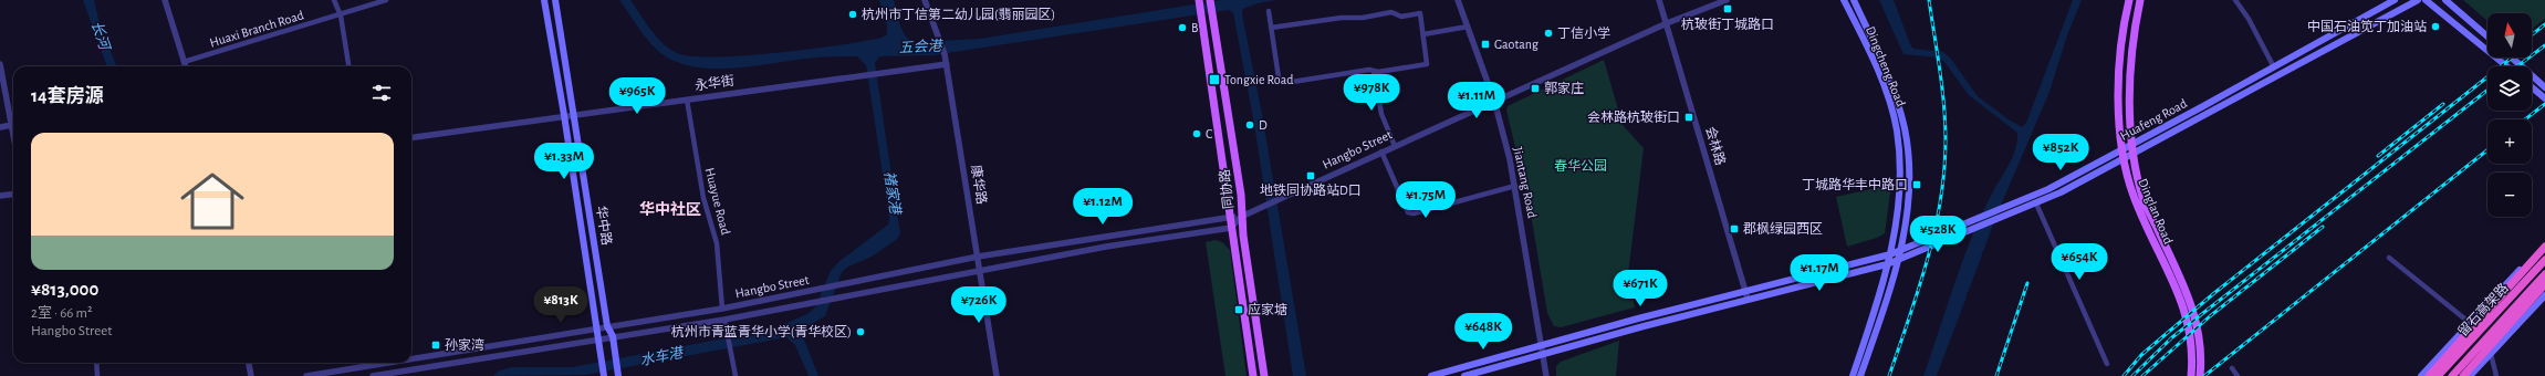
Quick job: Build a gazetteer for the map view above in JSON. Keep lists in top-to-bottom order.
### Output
{
  "streets": {
    "highway": ["留石高架路"],
    "main road": [
      "Dingcheng Road",
      "Huafeng Road",
      "同协路",
      "Dinglan Road",
      "华中路"
    ],
    "street": [
      "Huaxi Branch Road",
      "永华街",
      "会林路",
      "Hangbo Street",
      "Jiantang Road",
      "康华路",
      "Huayue Road"
    ]
  },
  "crossings": [
    ["Dingcheng Road", "Huafeng Road"],
    ["永华街", "康华路"],
    ["永华街", "Huayue Road"],
    ["永华街", "华中路"],
    ["Huafeng Road", "会林路"],
    ["Huafeng Road", "Jiantang Road"],
    ["Huafeng Road", "Dinglan Road"],
    ["会林路", "Hangbo Street"],
    ["Hangbo Street", "Jiantang Road"],
    ["Hangbo Street", "康华路"],
    ["Hangbo Street", "同协路"],
    ["Hangbo Street", "Huayue Road"],
    ["Hangbo Street", "华中路"]
  ],
  "districts": ["华中社区"],
  "water": [
    "长河",
    "五会港",
    "褚家港",
    "水车港"
  ],
  "parks": ["春华公园"],
  "places": {
    "transit": [
      "杭玻街丁城路口",
      "Gaotang",
      "Tongxie Road",
      "郭家庄",
      "会林路杭玻街口",
      "地铁同协路站D口",
      "丁城路华丰中路口",
      "郡枫绿园西区",
      "应家塘",
      "孙家湾"
    ],
    "other": [
      "杭州市丁信第二幼儿园(翡丽园区)",
      "中国石油笕丁加油站",
      "B",
      "丁信小学",
      "D",
      "C",
      "杭州市青蓝青华小学(青华校区)"
    ]
  },
  "north": "top",
  "page": {
    "map_buttons": ["+", "−"],
    "heading": "14套房源",
    "price": [
      "¥978K",
      "¥965K",
      "¥1.11M",
      "¥852K",
      "¥1.33M",
      "¥1.75M",
      "¥1.12M",
      "¥528K",
      "¥654K",
      "¥1.17M",
      "¥671K",
      "¥813K",
      "¥726K",
      "¥648K"
    ],
    "list": [
      {
        "name": "¥813,000",
        "note": "2室 · 66 m² · Hangbo Street"
      }
    ]
  }
}
